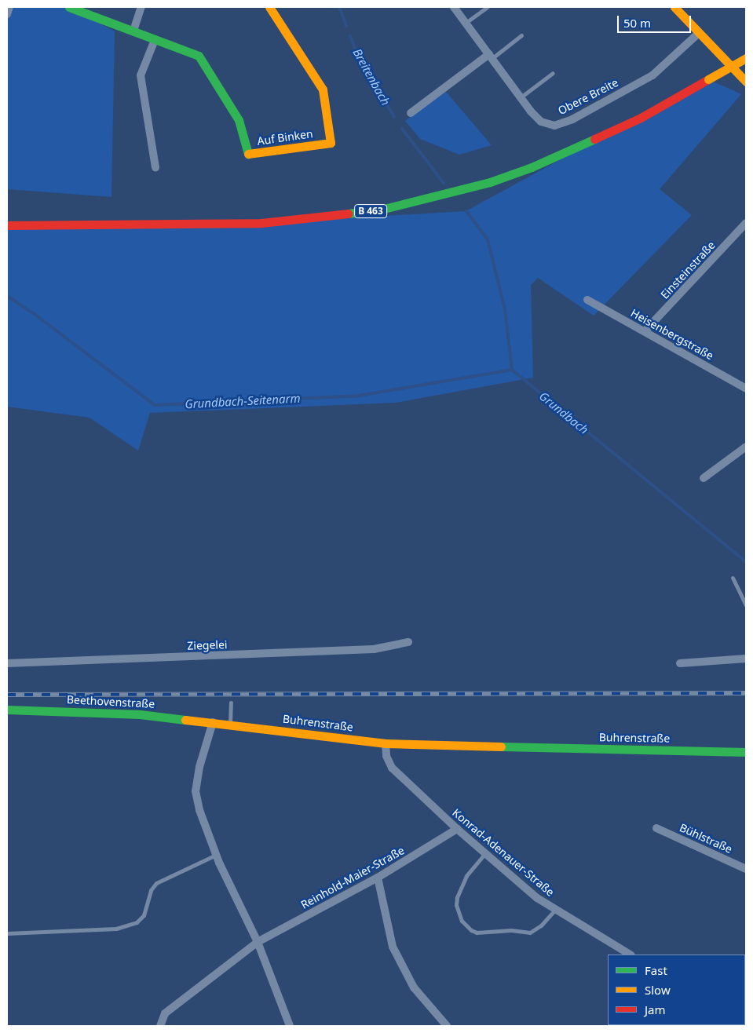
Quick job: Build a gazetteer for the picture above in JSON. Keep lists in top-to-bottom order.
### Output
{
  "streets": {
    "street": [
      "Obere Breite",
      "Auf Binken",
      "B 463",
      "Einsteinstraße",
      "Heisenbergstraße",
      "Ziegelei",
      "Beethovenstraße",
      "Buhrenstraße",
      "Bühlstraße",
      "Konrad-Adenauer-Straße",
      "Reinhold-Maier-Straße"
    ]
  },
  "crossings": [
    ["Einsteinstraße", "Heisenbergstraße"],
    ["Beethovenstraße", "Buhrenstraße"],
    ["Buhrenstraße", "Konrad-Adenauer-Straße"],
    ["Konrad-Adenauer-Straße", "Reinhold-Maier-Straße"]
  ],
  "water": ["Breitenbach", "Grundbach-Seitenarm", "Grundbach"],
  "legend": ["Fast", "Slow", "Jam"],
  "scale_bar": "50 m"
}
